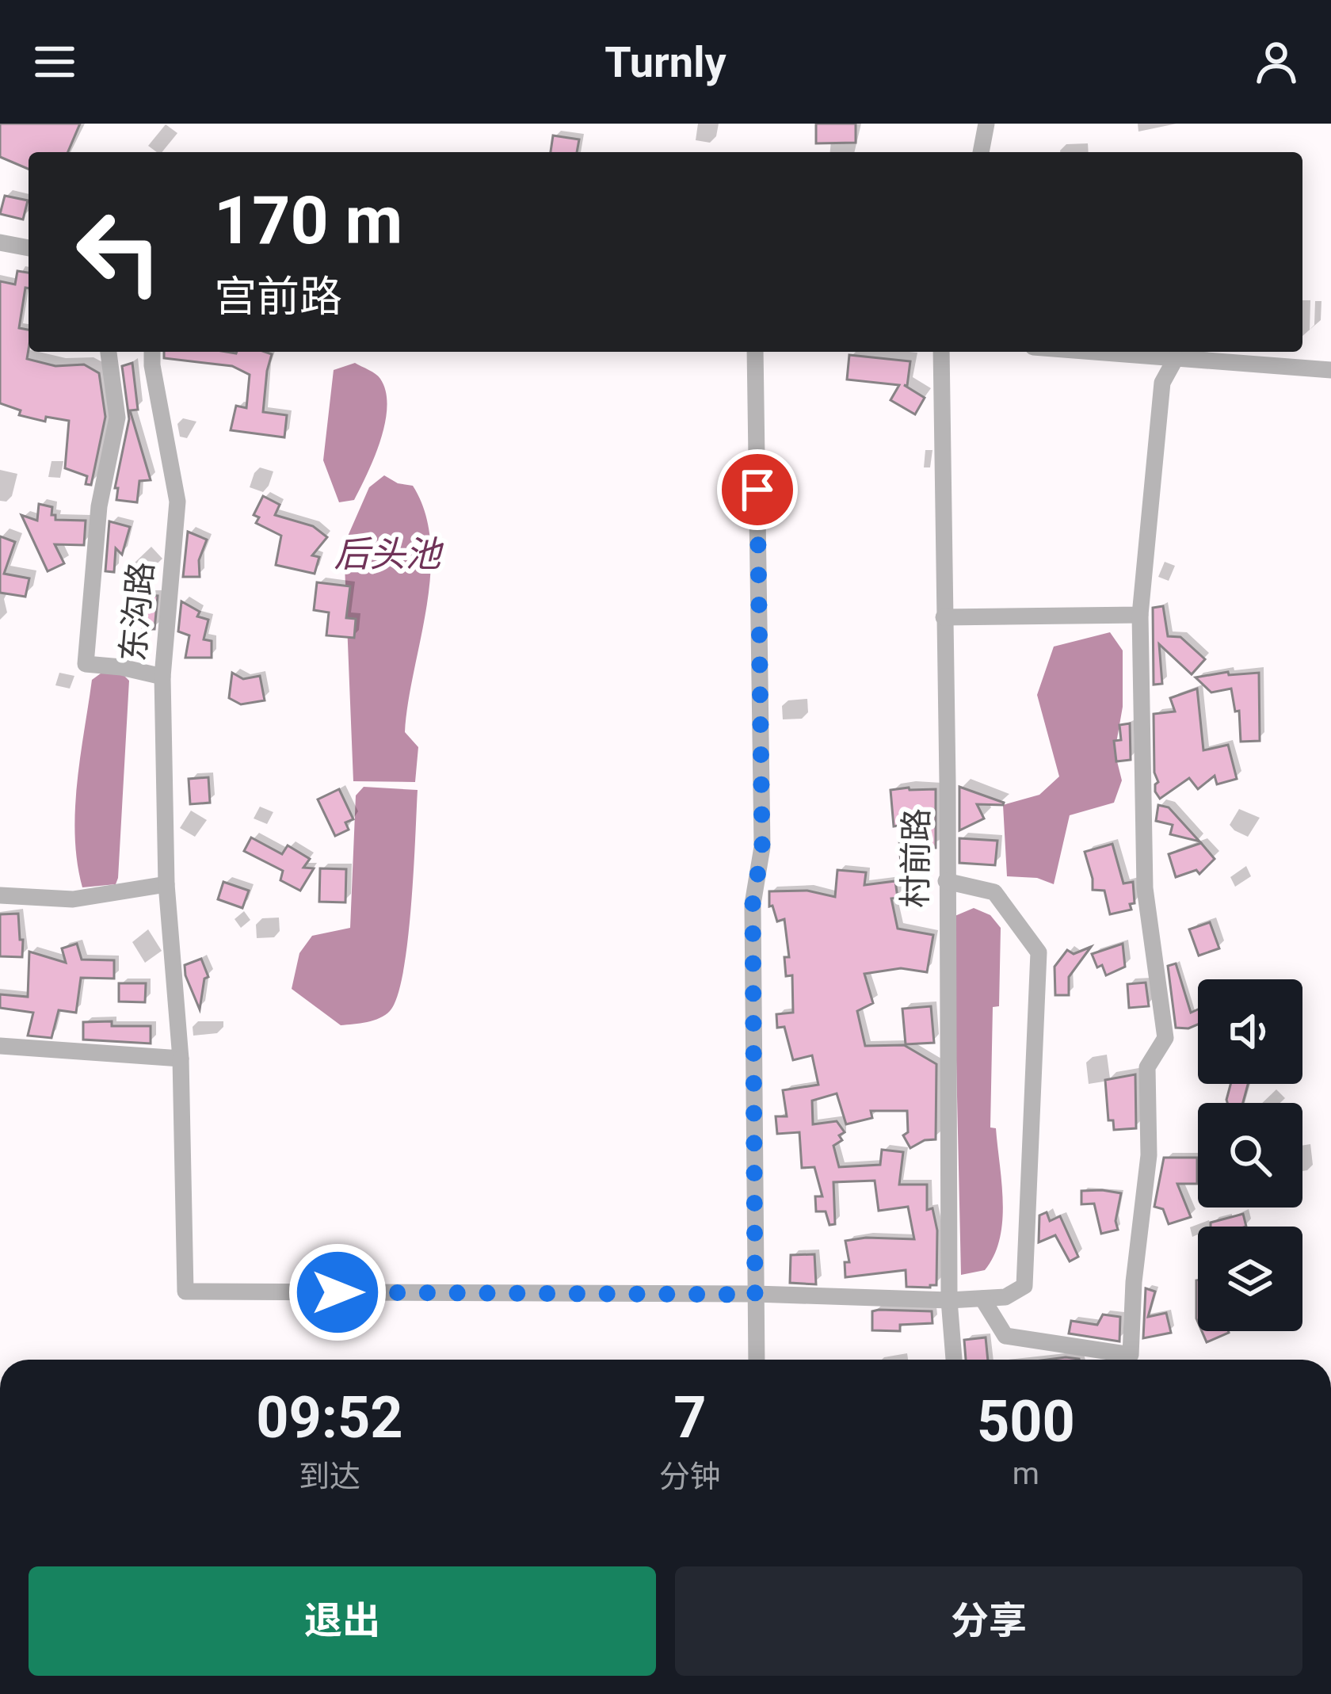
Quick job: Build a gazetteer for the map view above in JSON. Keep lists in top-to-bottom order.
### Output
{
  "streets": {
    "street": ["东沟路", "村前路"]
  },
  "water": ["后头池"],
  "page": {
    "header": "Turnly",
    "turn": ["170 m", "宫前路"],
    "eta": [
      "09:52",
      "到达",
      "7",
      "分钟",
      "500",
      "m"
    ],
    "buttons": ["退出", "分享"]
  }
}
